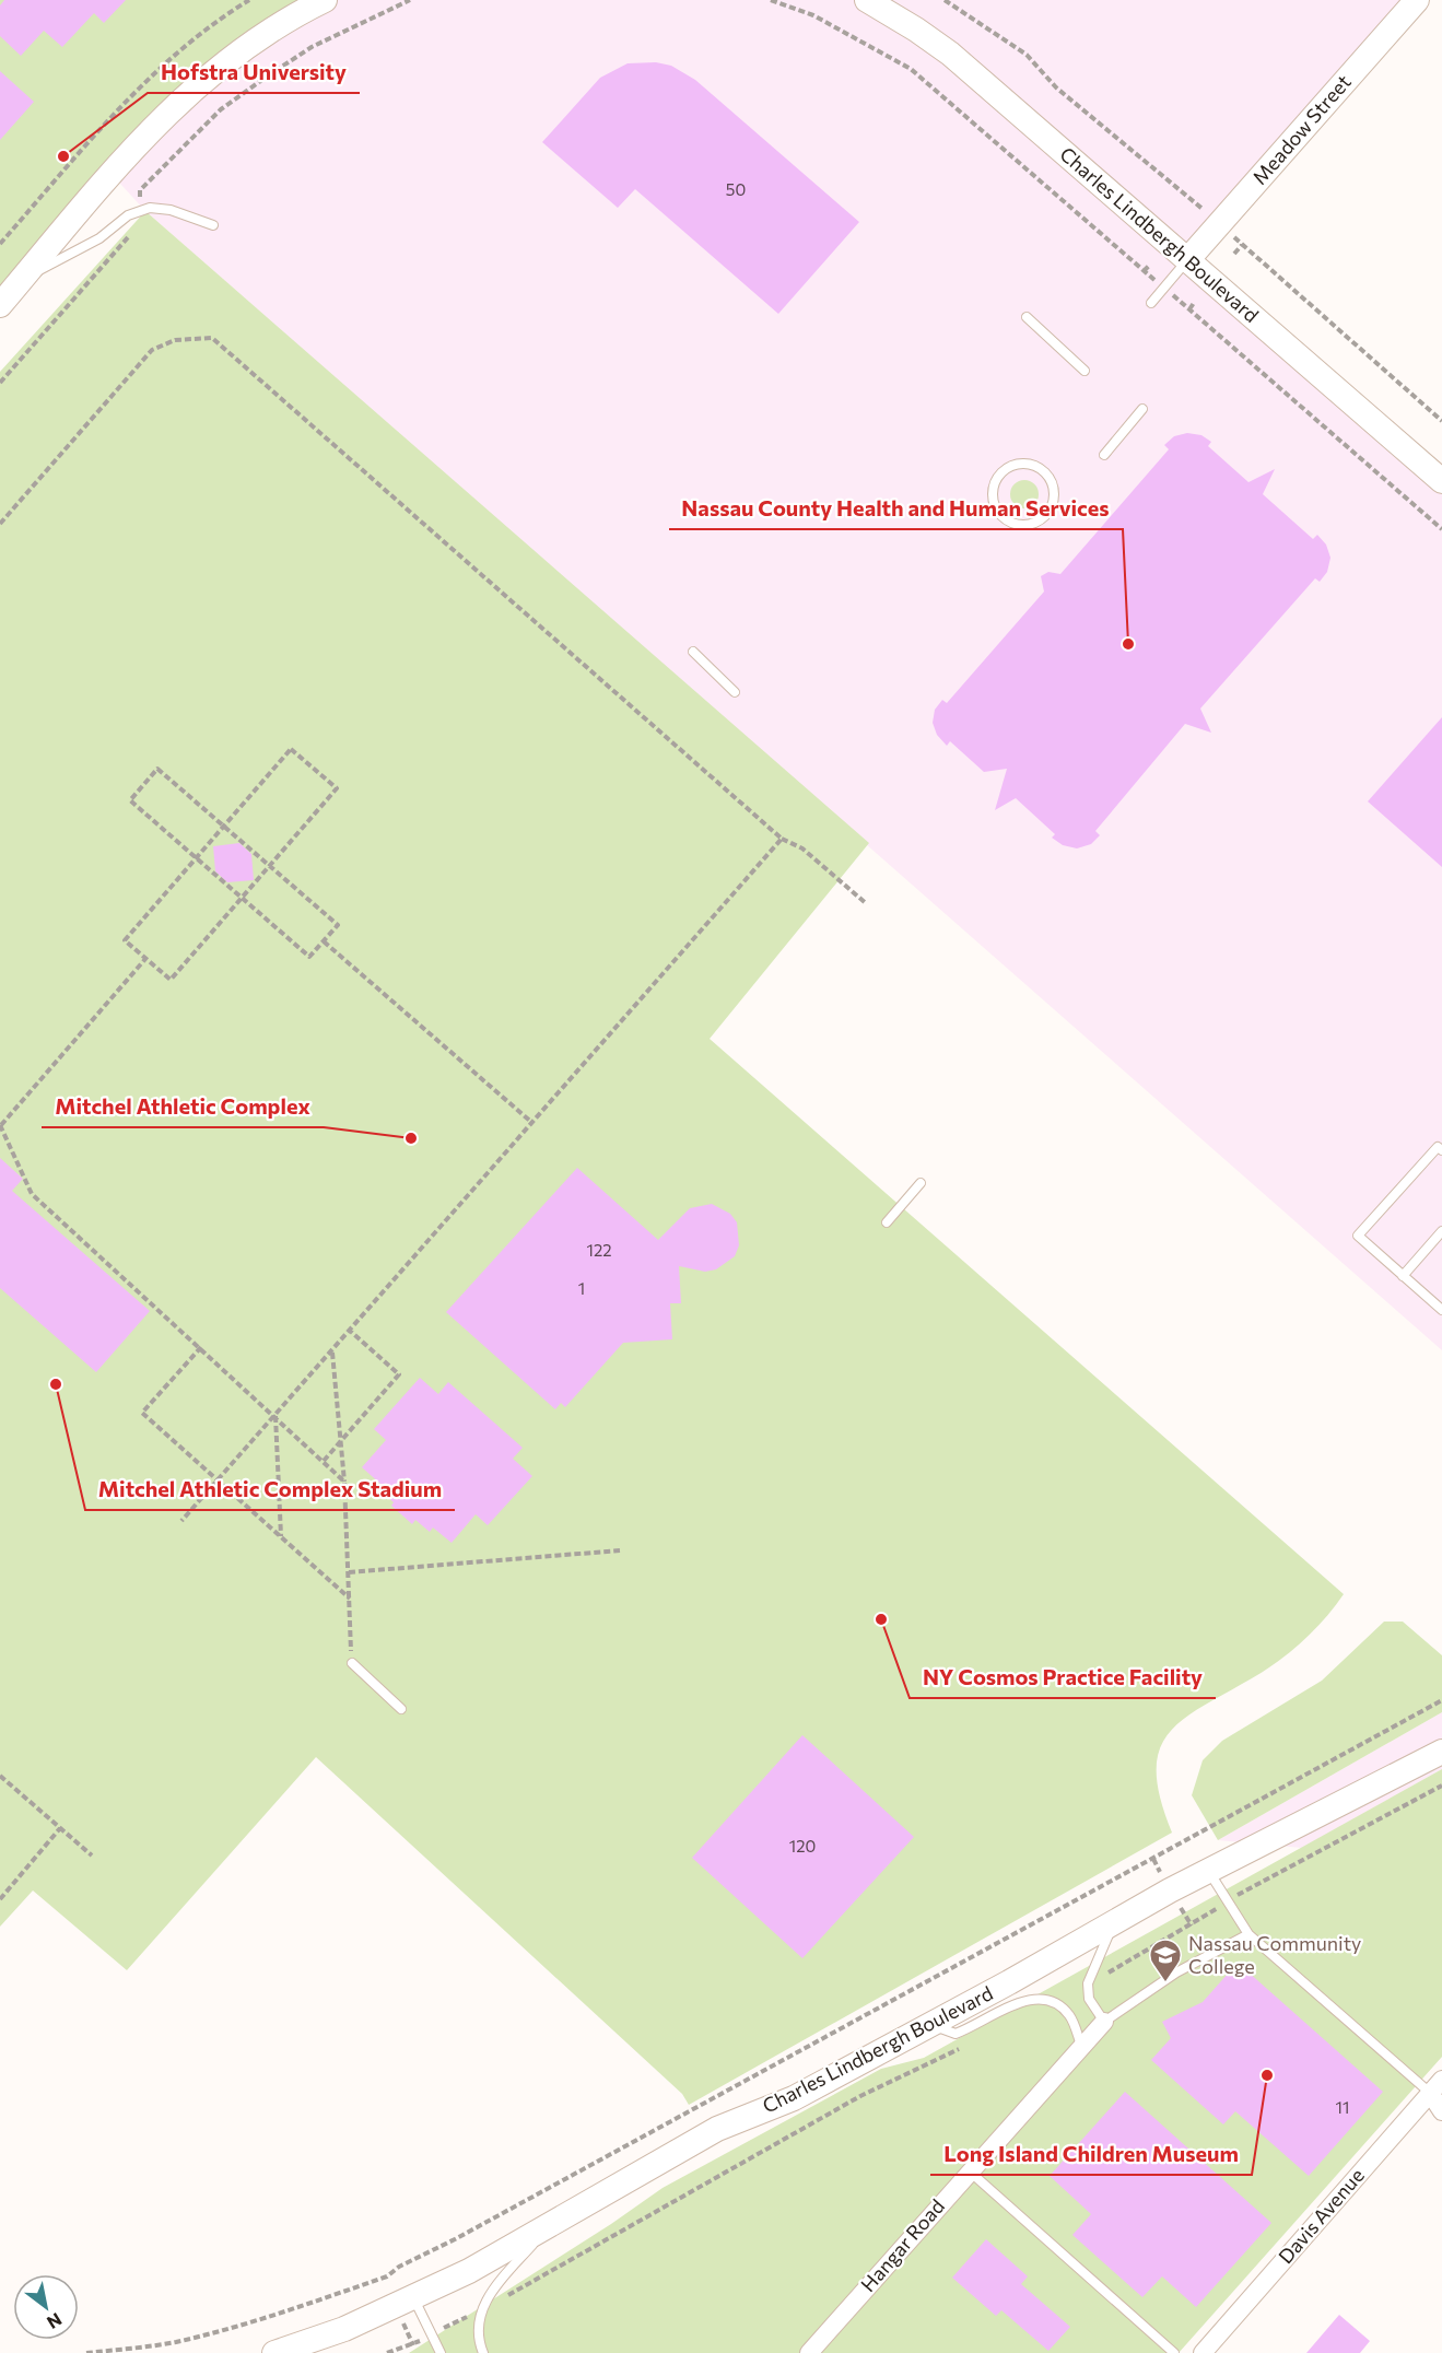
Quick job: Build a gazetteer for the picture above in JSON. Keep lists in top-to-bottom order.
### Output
{
  "streets": {
    "street": [
      "Meadow Street",
      "Charles Lindbergh Boulevard",
      "Davis Avenue",
      "Hangar Road"
    ]
  },
  "crossings": [
    ["Meadow Street", "Charles Lindbergh Boulevard"]
  ],
  "places": {
    "other": [
      "Hofstra University",
      "Nassau County Health and Human Services",
      "Mitchel Athletic Complex",
      "Mitchel Athletic Complex Stadium",
      "NY Cosmos Practice Facility",
      "Long Island Children Museum"
    ],
    "school or university": ["Nassau Community College"]
  },
  "house_numbers": [
    "50",
    "122",
    "1",
    "120",
    "11"
  ],
  "north": "bottom right"
}
